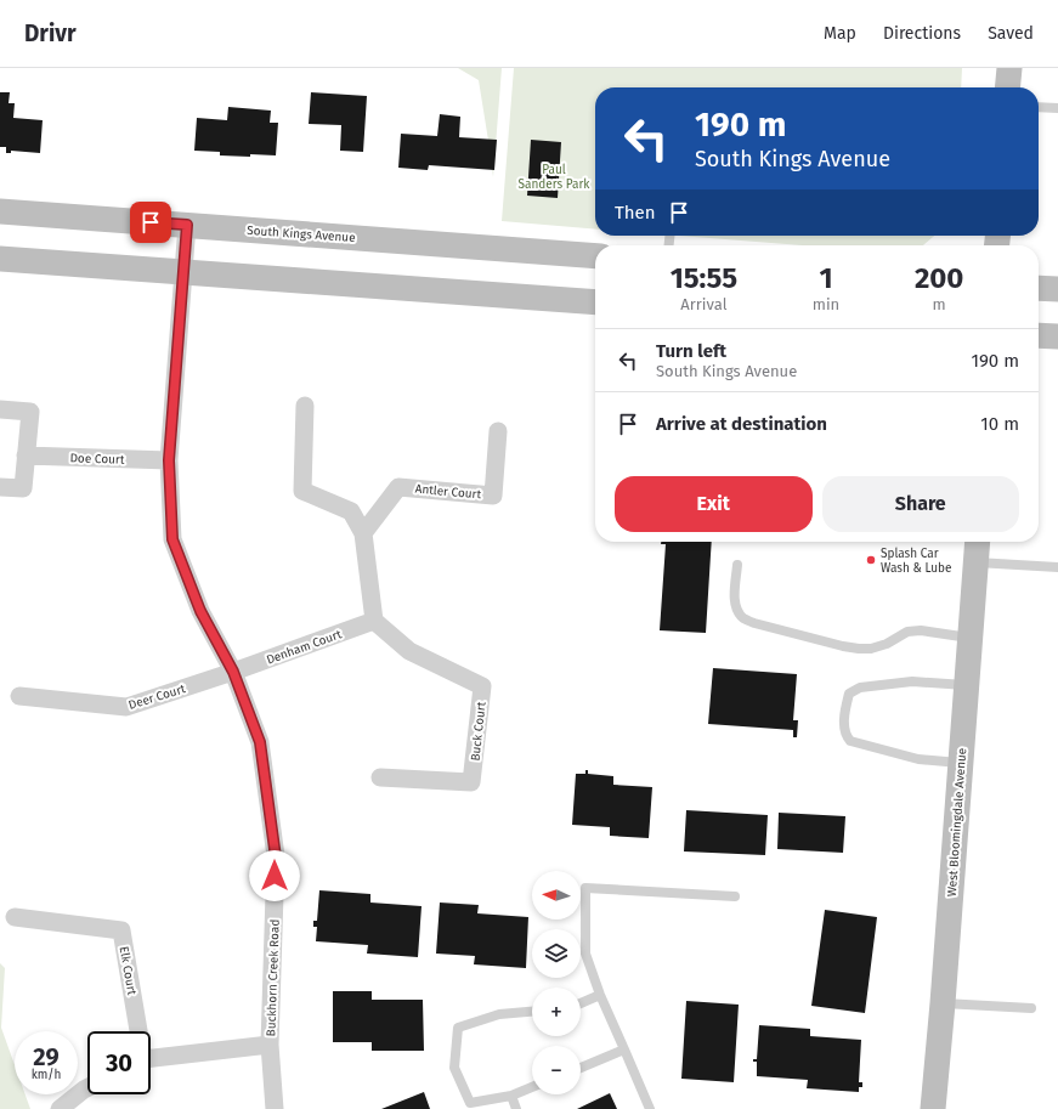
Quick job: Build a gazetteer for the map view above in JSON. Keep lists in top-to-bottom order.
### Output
{
  "streets": {
    "main road": ["South Kings Avenue", "West Bloomingdale Avenue"],
    "street": [
      "Doe Court",
      "Antler Court",
      "Denham Court",
      "Deer Court",
      "Buck Court",
      "Elk Court",
      "Buckhorn Creek Road"
    ]
  },
  "crossings": [
    ["South Kings Avenue", "Buckhorn Creek Road"],
    ["Doe Court", "Buckhorn Creek Road"],
    ["Denham Court", "Deer Court"],
    ["Denham Court", "Buck Court"],
    ["Denham Court", "Buckhorn Creek Road"],
    ["Deer Court", "Buckhorn Creek Road"]
  ],
  "parks": ["Paul Sanders Park"],
  "places": ["Splash Car Wash & Lube"],
  "north": "left",
  "page": {
    "header": "Drivr",
    "nav": ["Map", "Directions", "Saved"],
    "turn": ["190 m", "South Kings Avenue"],
    "then": "Then",
    "eta": [
      "15:55",
      "Arrival",
      "1",
      "min",
      "200",
      "m"
    ],
    "list": [
      {
        "name": "Turn left",
        "note": "South Kings Avenue",
        "value": "190 m"
      },
      {
        "name": "Arrive at destination",
        "value": "10 m"
      }
    ],
    "buttons": ["Exit", "Share"],
    "map_buttons": ["+", "−"],
    "speed": "29 km/h",
    "limit": "30"
  }
}
